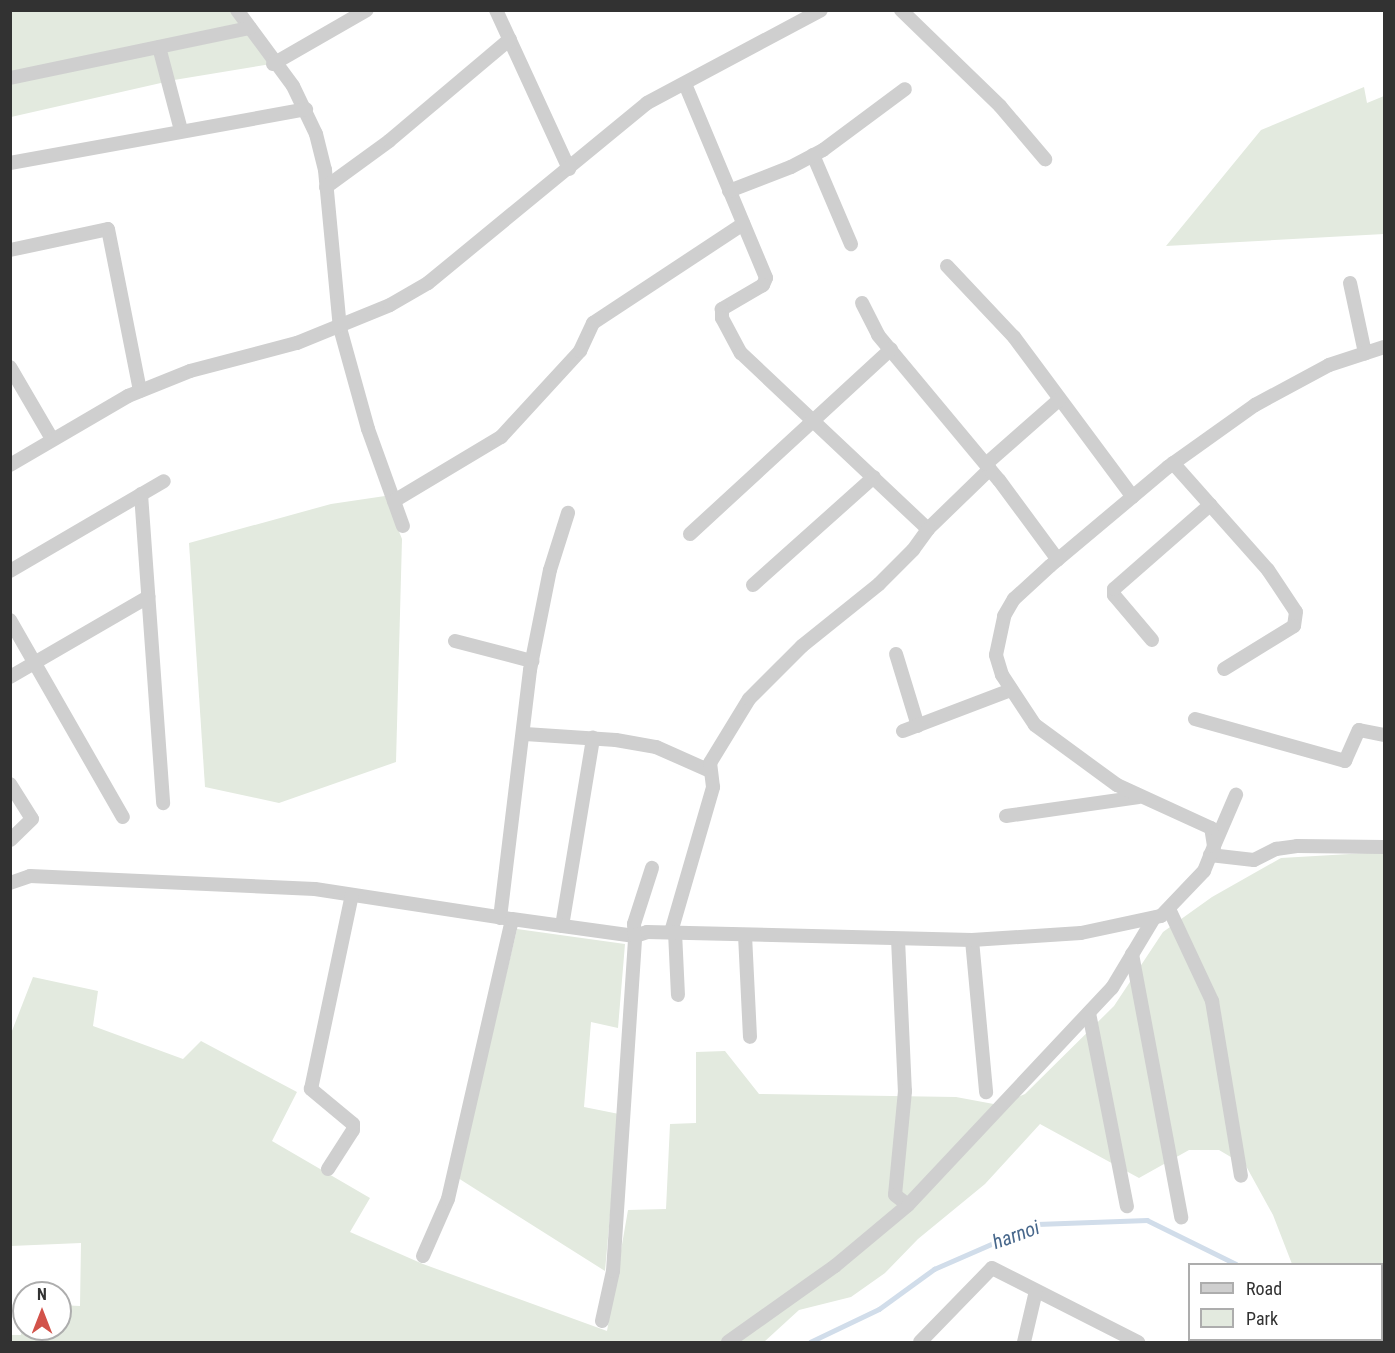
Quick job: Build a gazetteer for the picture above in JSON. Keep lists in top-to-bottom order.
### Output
{
  "water": ["harnoi"],
  "legend": ["Road", "Park"],
  "north": "top"
}
